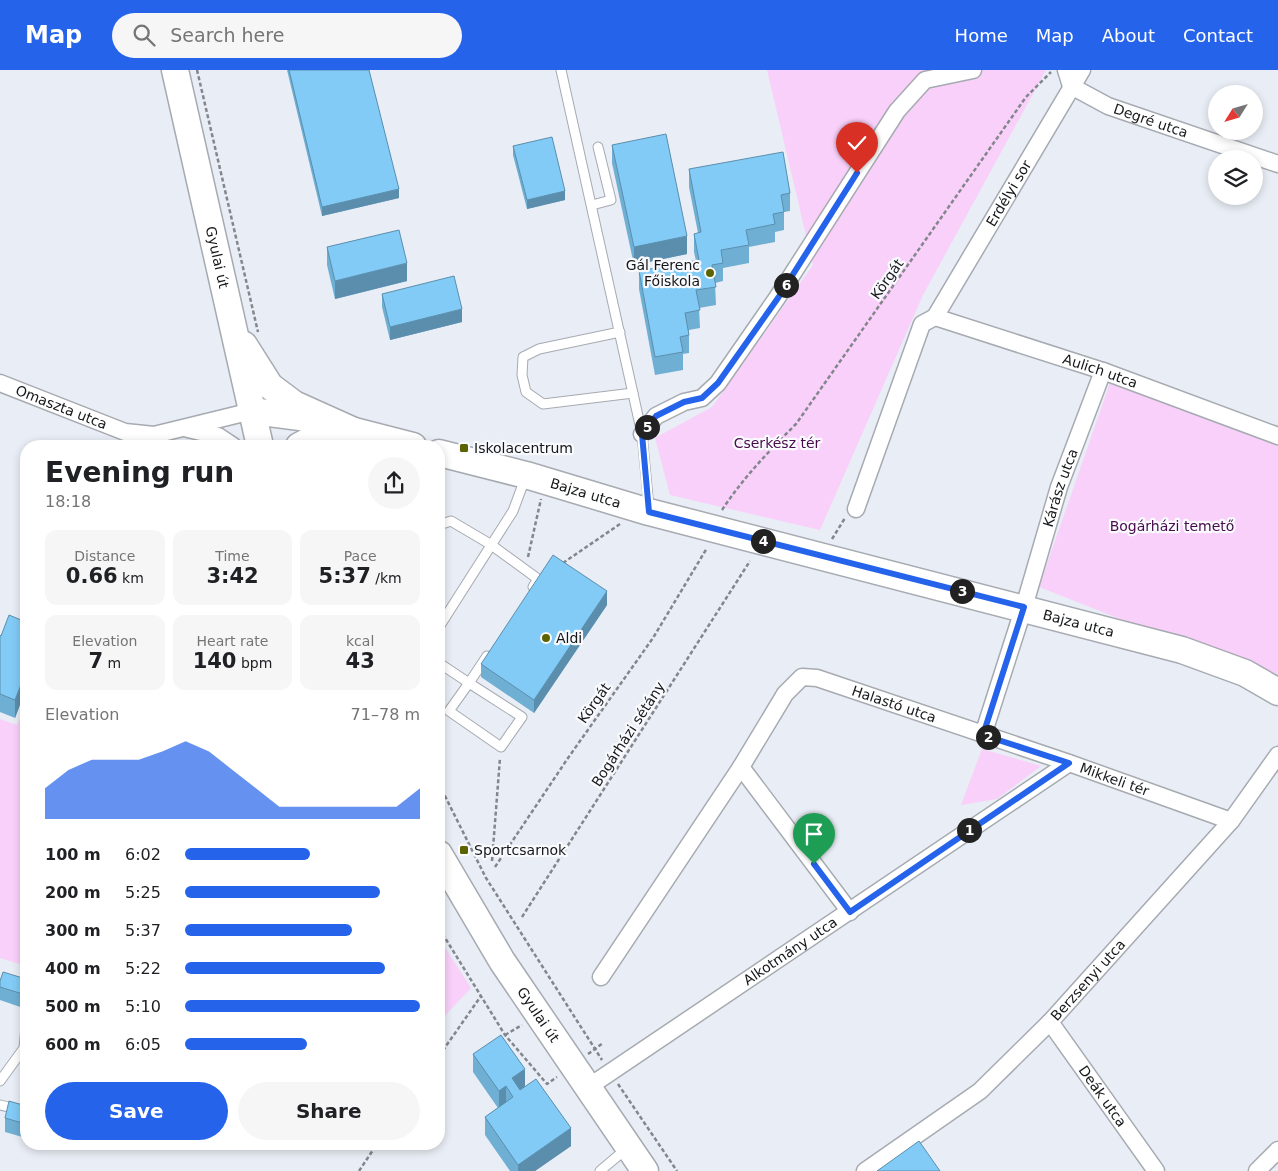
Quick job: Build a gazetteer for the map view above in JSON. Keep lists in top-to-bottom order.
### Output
{
  "streets": {
    "main road": ["Gyulai út", "Bajza utca"],
    "street": [
      "Degré utca",
      "Erdélyi sor",
      "Aulich utca",
      "Omaszta utca",
      "Kárász utca",
      "Halastó utca",
      "Mikkeli tér",
      "Alkotmány utca",
      "Berzsenyi utca",
      "Deák utca"
    ],
    "path": ["Körgát", "Bogárházi sétány"]
  },
  "crossings": [
    ["Degré utca", "Erdélyi sor"],
    ["Erdélyi sor", "Aulich utca"],
    ["Gyulai út", "Omaszta utca"],
    ["Gyulai út", "Alkotmány utca"],
    ["Aulich utca", "Kárász utca"],
    ["Kárász utca", "Bajza utca"],
    ["Halastó utca", "Mikkeli tér"],
    ["Mikkeli tér", "Alkotmány utca"],
    ["Mikkeli tér", "Berzsenyi utca"],
    ["Berzsenyi utca", "Deák utca"]
  ],
  "parks": ["Cserkész tér", "Bogárházi temető"],
  "places": {
    "other": ["Gál Ferenc Főiskola", "Aldi"],
    "transit": ["Iskolacentrum", "Sportcsarnok"]
  },
  "north": "bottom left",
  "page": {
    "header": "Map",
    "search": "Search here",
    "nav": [
      "Home",
      "Map",
      "About",
      "Contact"
    ],
    "pins": [
      "6",
      "5",
      "4",
      "3",
      "2",
      "1"
    ],
    "heading": ["Evening run", "18:18"],
    "stats": [
      ["Distance", "0.66 km"],
      ["Time", "3:42"],
      ["Pace", "5:37 /km"],
      ["Elevation", "7 m"],
      ["Heart rate", "140 bpm"],
      ["kcal", "43"]
    ],
    "chart": ["Elevation", "71–78 m"],
    "list": [
      {
        "name": "100 m",
        "note": "6:02"
      },
      {
        "name": "200 m",
        "note": "5:25"
      },
      {
        "name": "300 m",
        "note": "5:37"
      },
      {
        "name": "400 m",
        "note": "5:22"
      },
      {
        "name": "500 m",
        "note": "5:10"
      },
      {
        "name": "600 m",
        "note": "6:05"
      }
    ],
    "buttons": ["Save", "Share"]
  }
}
